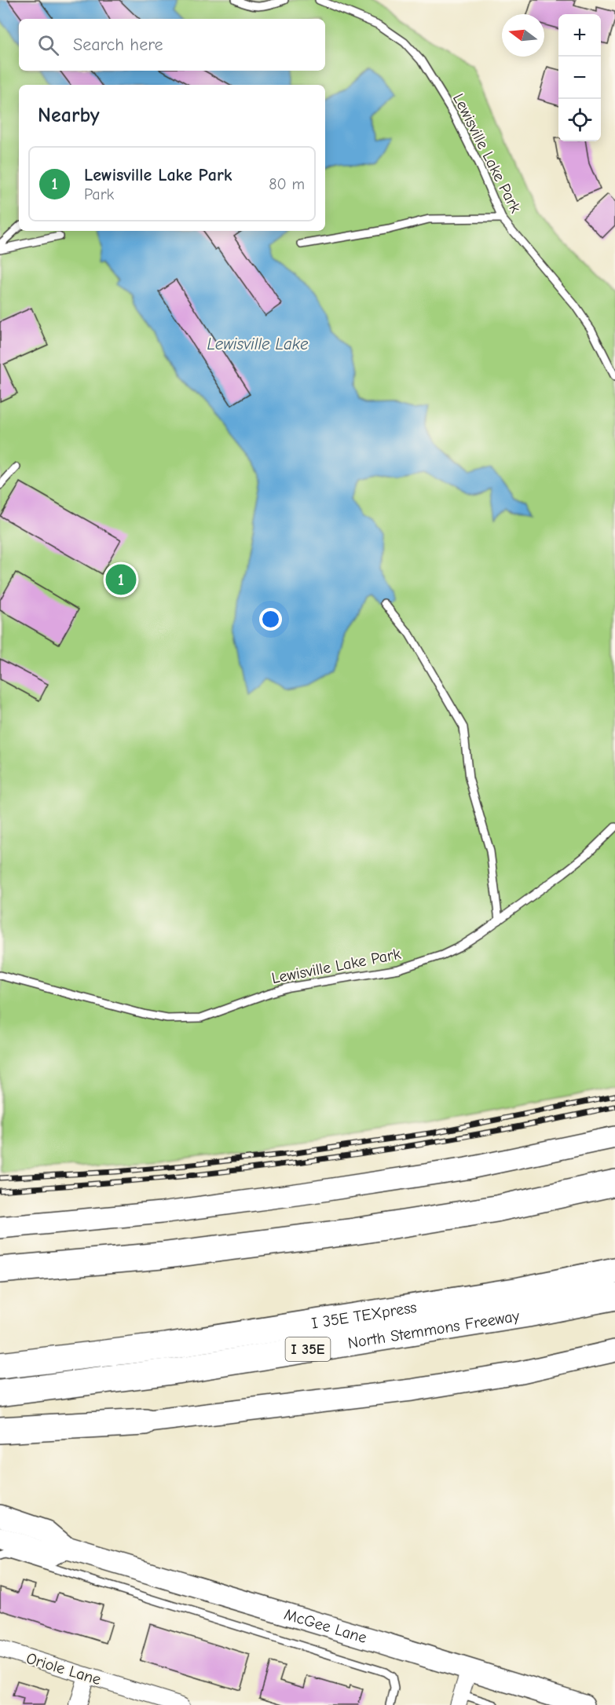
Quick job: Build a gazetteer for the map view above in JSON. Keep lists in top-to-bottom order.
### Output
{
  "streets": {
    "highway": ["I 35E TEXpress", "North Stemmons Freeway", "I 35E"],
    "main road": ["McGee Lane"],
    "street": ["Oriole Lane"],
    "lane": ["Lewisville Lake Park"]
  },
  "water": ["Lewisville Lake"],
  "north": "left",
  "page": {
    "map_buttons": ["+", "−"],
    "search": "Search here",
    "heading": "Nearby",
    "list": [
      {
        "mark": "1",
        "name": "Lewisville Lake Park",
        "note": "Park",
        "value": "80 m"
      }
    ],
    "pins": "1"
  }
}
